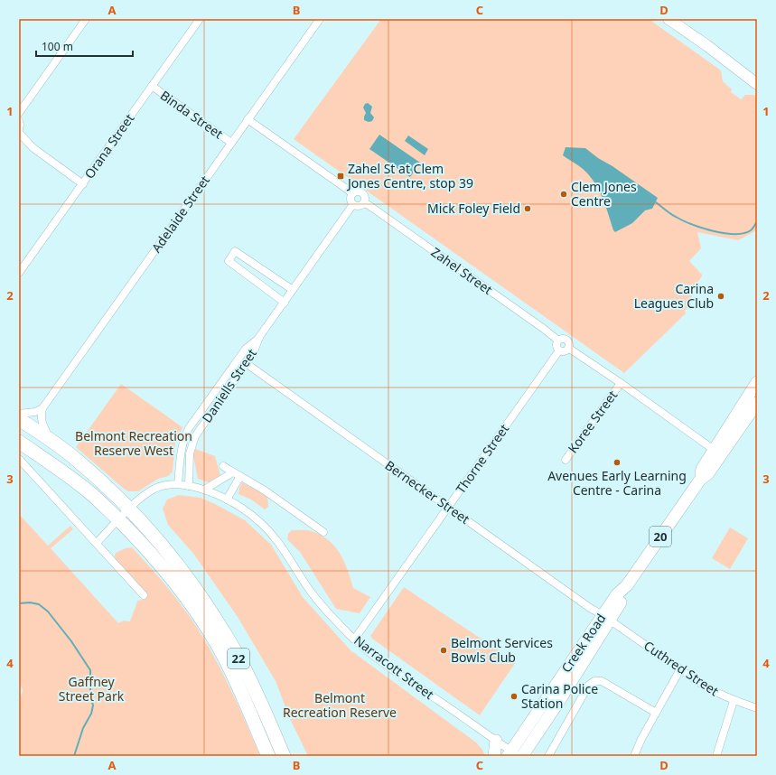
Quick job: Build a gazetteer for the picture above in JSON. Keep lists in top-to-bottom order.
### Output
{
  "streets": {
    "highway": ["22"],
    "main road": ["20", "Creek Road"],
    "street": [
      "Binda Street",
      "Orana Street",
      "Adelaide Street",
      "Zahel Street",
      "Daniells Street",
      "Koree Street",
      "Thorne Street",
      "Bernecker Street",
      "Narracott Street",
      "Cuthred Street"
    ]
  },
  "crossings": [
    ["Binda Street", "Orana Street"],
    ["Binda Street", "Adelaide Street"],
    ["Zahel Street", "Daniells Street"],
    ["Zahel Street", "Thorne Street"],
    ["Daniells Street", "Bernecker Street"],
    ["Daniells Street", "Narracott Street"],
    ["Thorne Street", "Bernecker Street"],
    ["Thorne Street", "Narracott Street"],
    ["Bernecker Street", "Creek Road"],
    ["Bernecker Street", "Cuthred Street"],
    ["Creek Road", "Narracott Street"],
    ["Creek Road", "Cuthred Street"]
  ],
  "parks": ["Belmont Recreation Reserve West", "Gaffney Street Park", "Belmont Recreation Reserve"],
  "places": {
    "transit": ["Zahel St at Clem Jones Centre, stop 39"],
    "other": [
      "Clem Jones Centre",
      "Mick Foley Field",
      "Carina Leagues Club",
      "Avenues Early Learning Centre - Carina",
      "Belmont Services Bowls Club",
      "Carina Police Station"
    ]
  },
  "scale_bar": "100 m",
  "grid": {
    "columns": [
      "A",
      "B",
      "C",
      "D"
    ],
    "rows": [
      "1",
      "2",
      "3",
      "4"
    ]
  }
}
